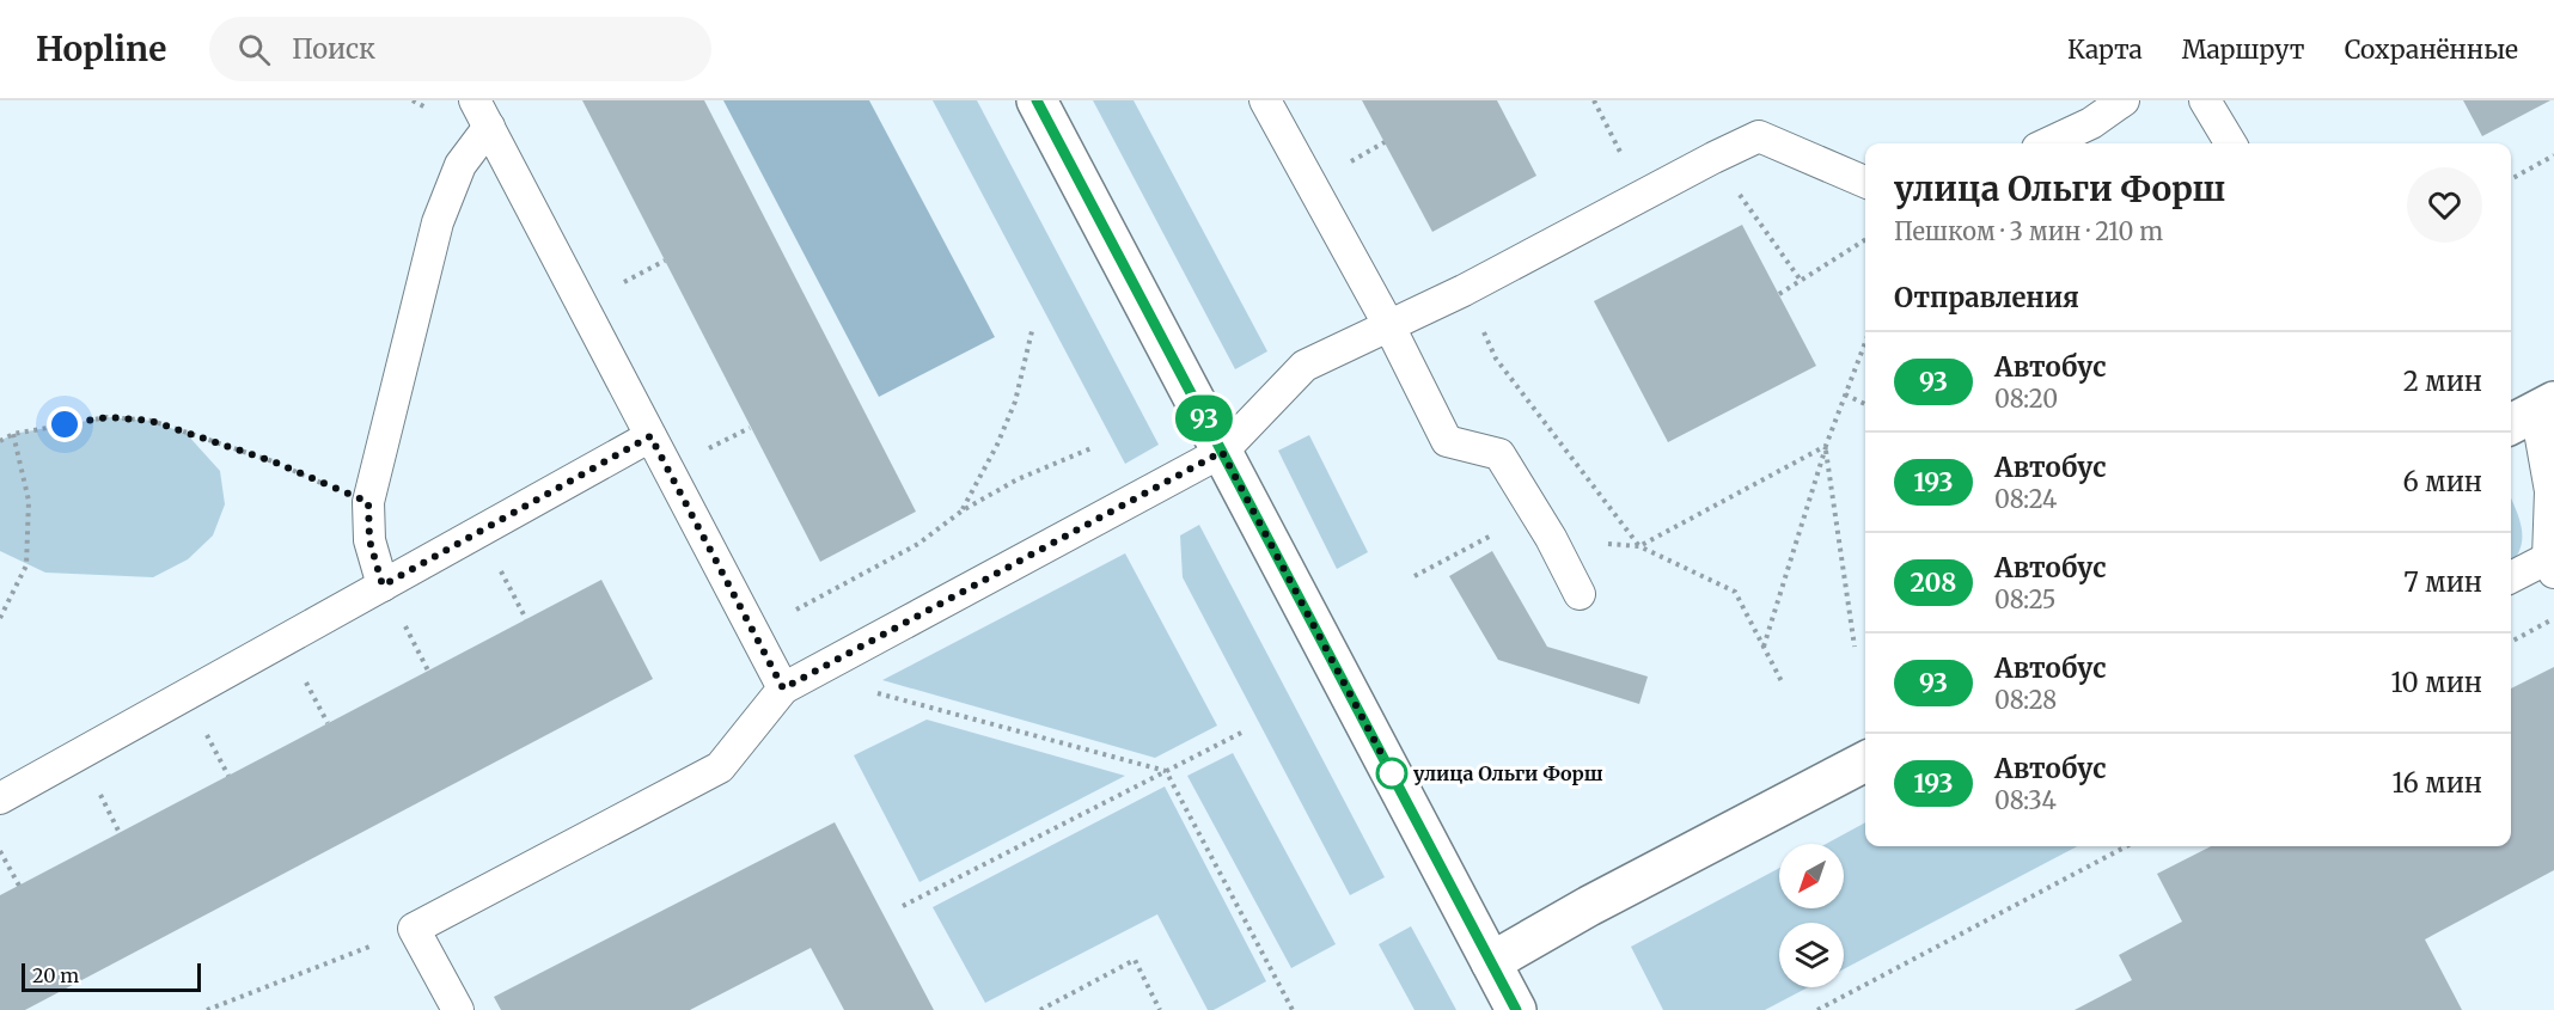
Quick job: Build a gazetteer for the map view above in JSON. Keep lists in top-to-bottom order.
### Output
{
  "places": ["улица Ольги Форш"],
  "lines": ["bus line 93"],
  "scale_bar": "20 m",
  "north": "bottom left",
  "page": {
    "header": "Hopline",
    "search": "Поиск",
    "nav": ["Карта", "Маршрут", "Сохранённые"],
    "on_map": "93",
    "heading": [
      ["улица Ольги Форш", "Пешком · 3 мин · 210 m"],
      "Отправления"
    ],
    "list": [
      {
        "mark": "93",
        "name": "Автобус",
        "note": "08:20",
        "value": "2 мин"
      },
      {
        "mark": "193",
        "name": "Автобус",
        "note": "08:24",
        "value": "6 мин"
      },
      {
        "mark": "208",
        "name": "Автобус",
        "note": "08:25",
        "value": "7 мин"
      },
      {
        "mark": "93",
        "name": "Автобус",
        "note": "08:28",
        "value": "10 мин"
      },
      {
        "mark": "193",
        "name": "Автобус",
        "note": "08:34",
        "value": "16 мин"
      }
    ],
    "scale": "20 m"
  }
}
